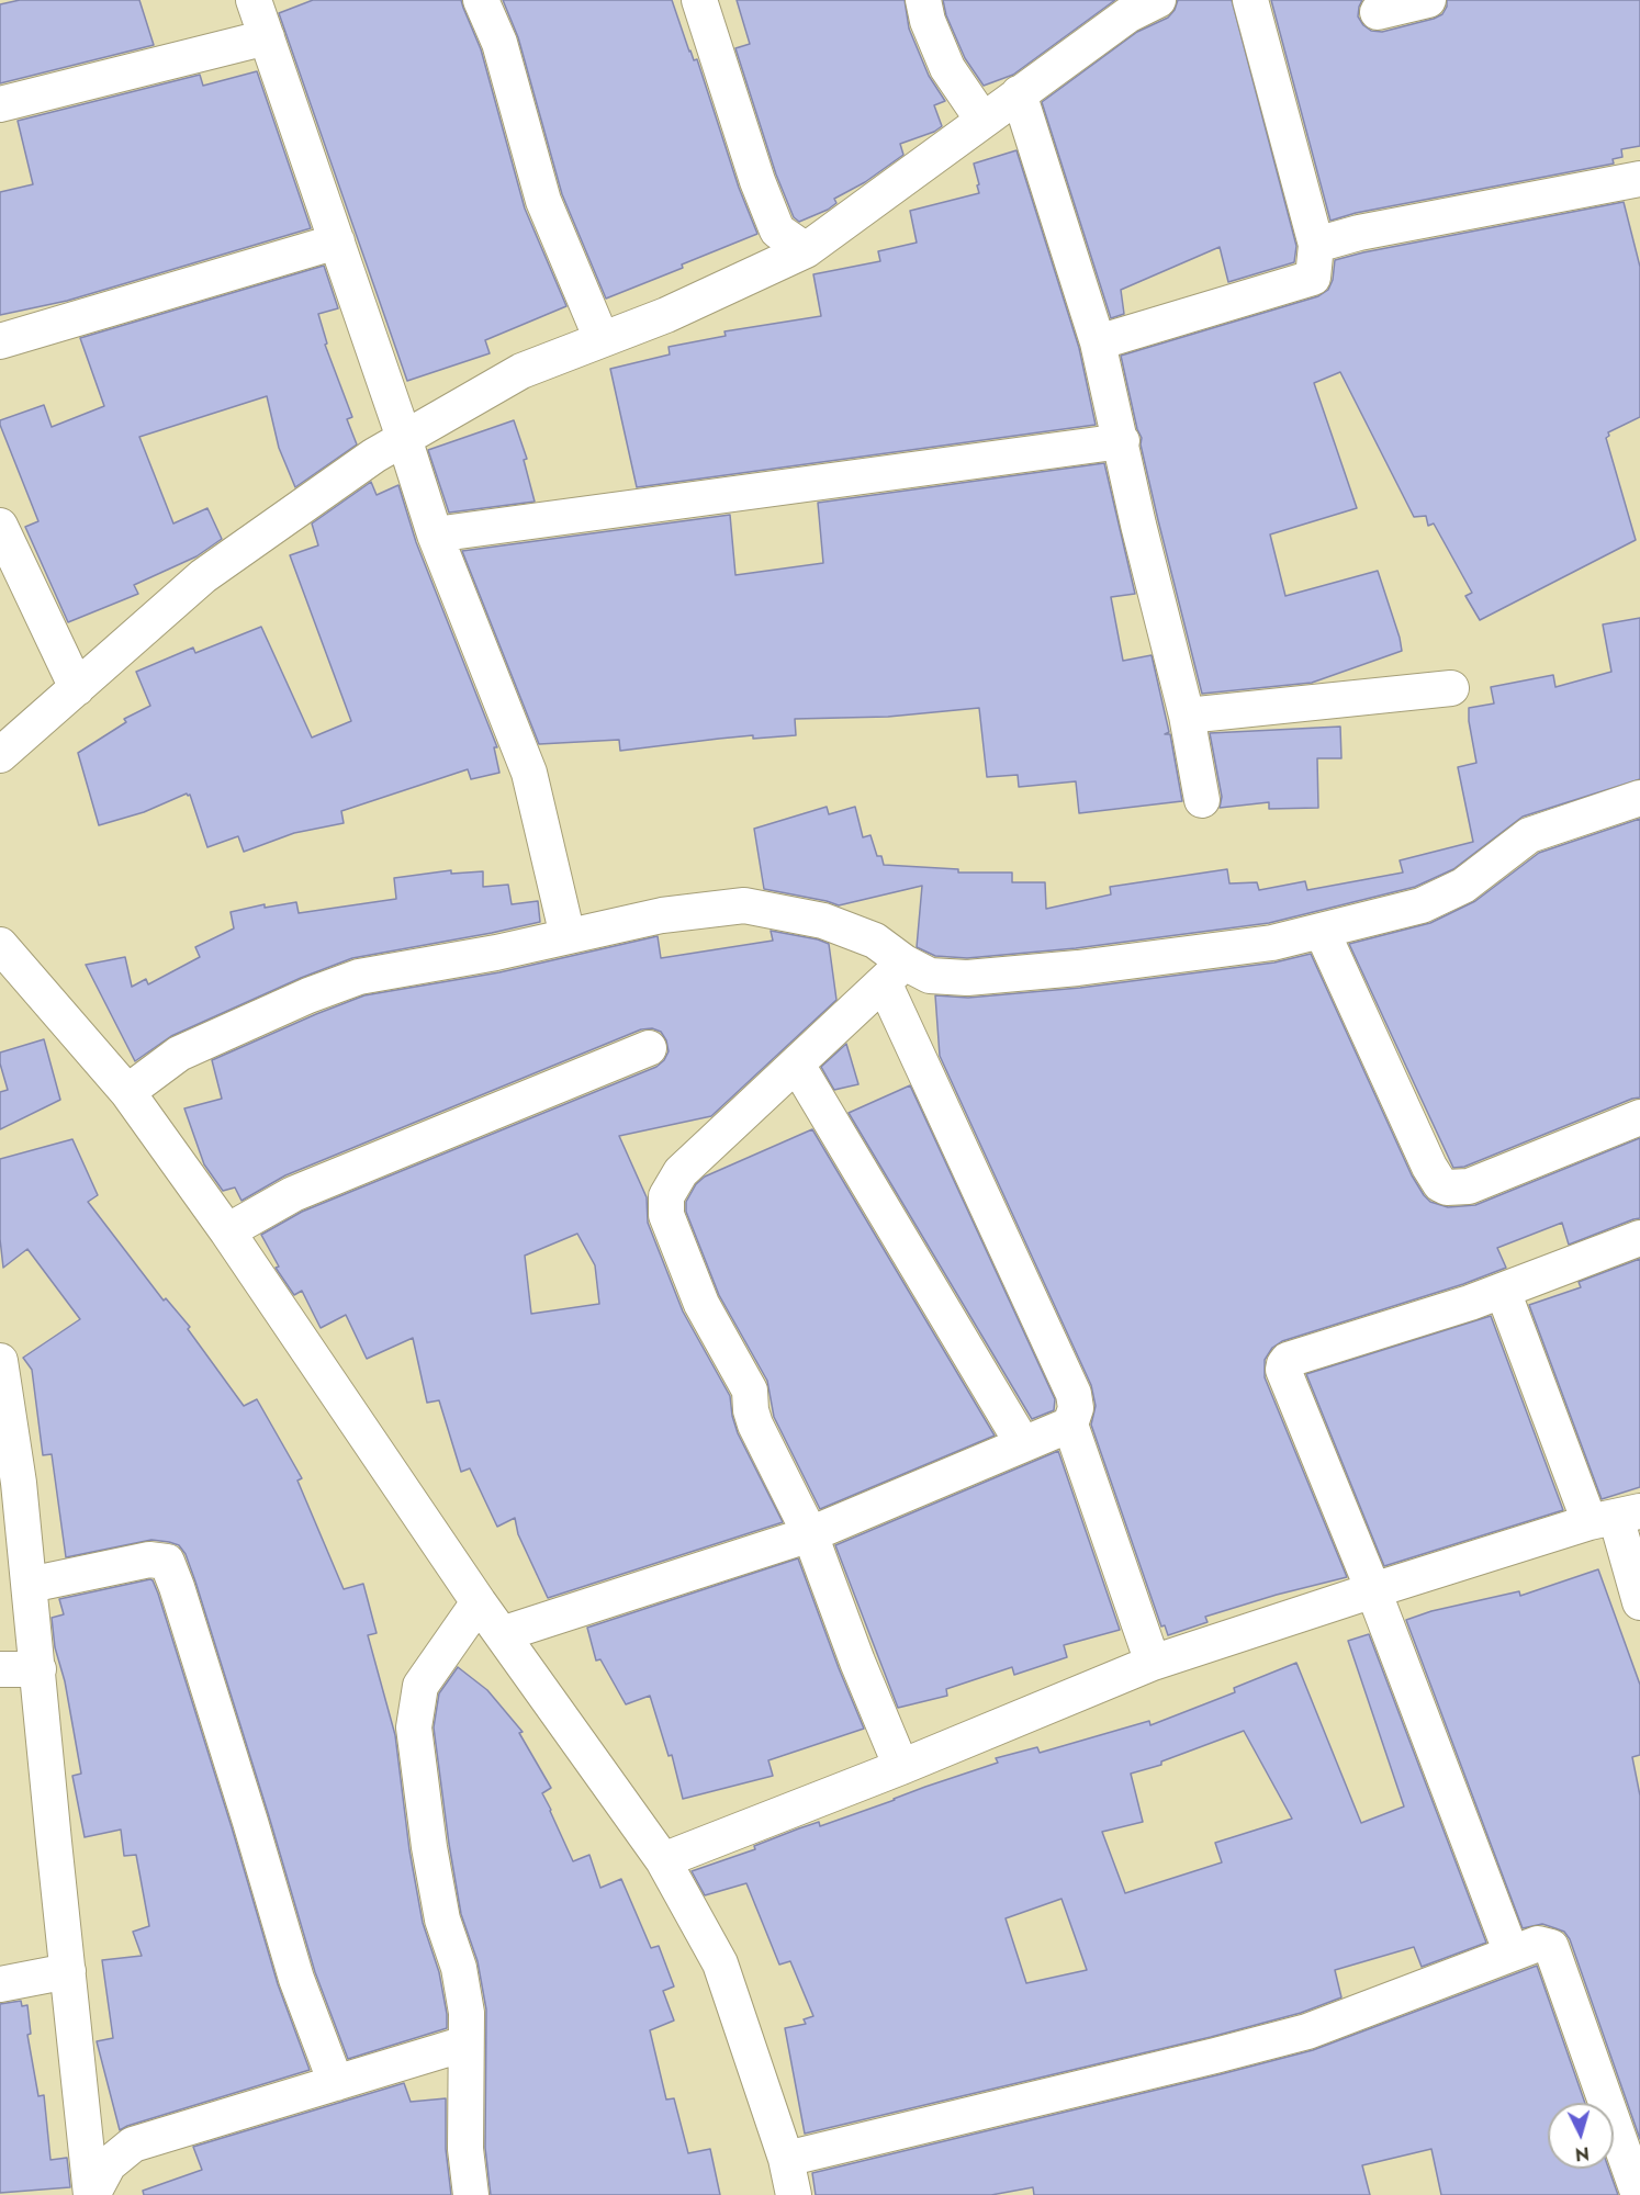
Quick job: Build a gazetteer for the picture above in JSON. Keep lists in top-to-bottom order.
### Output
{
  "north": "bottom"
}
